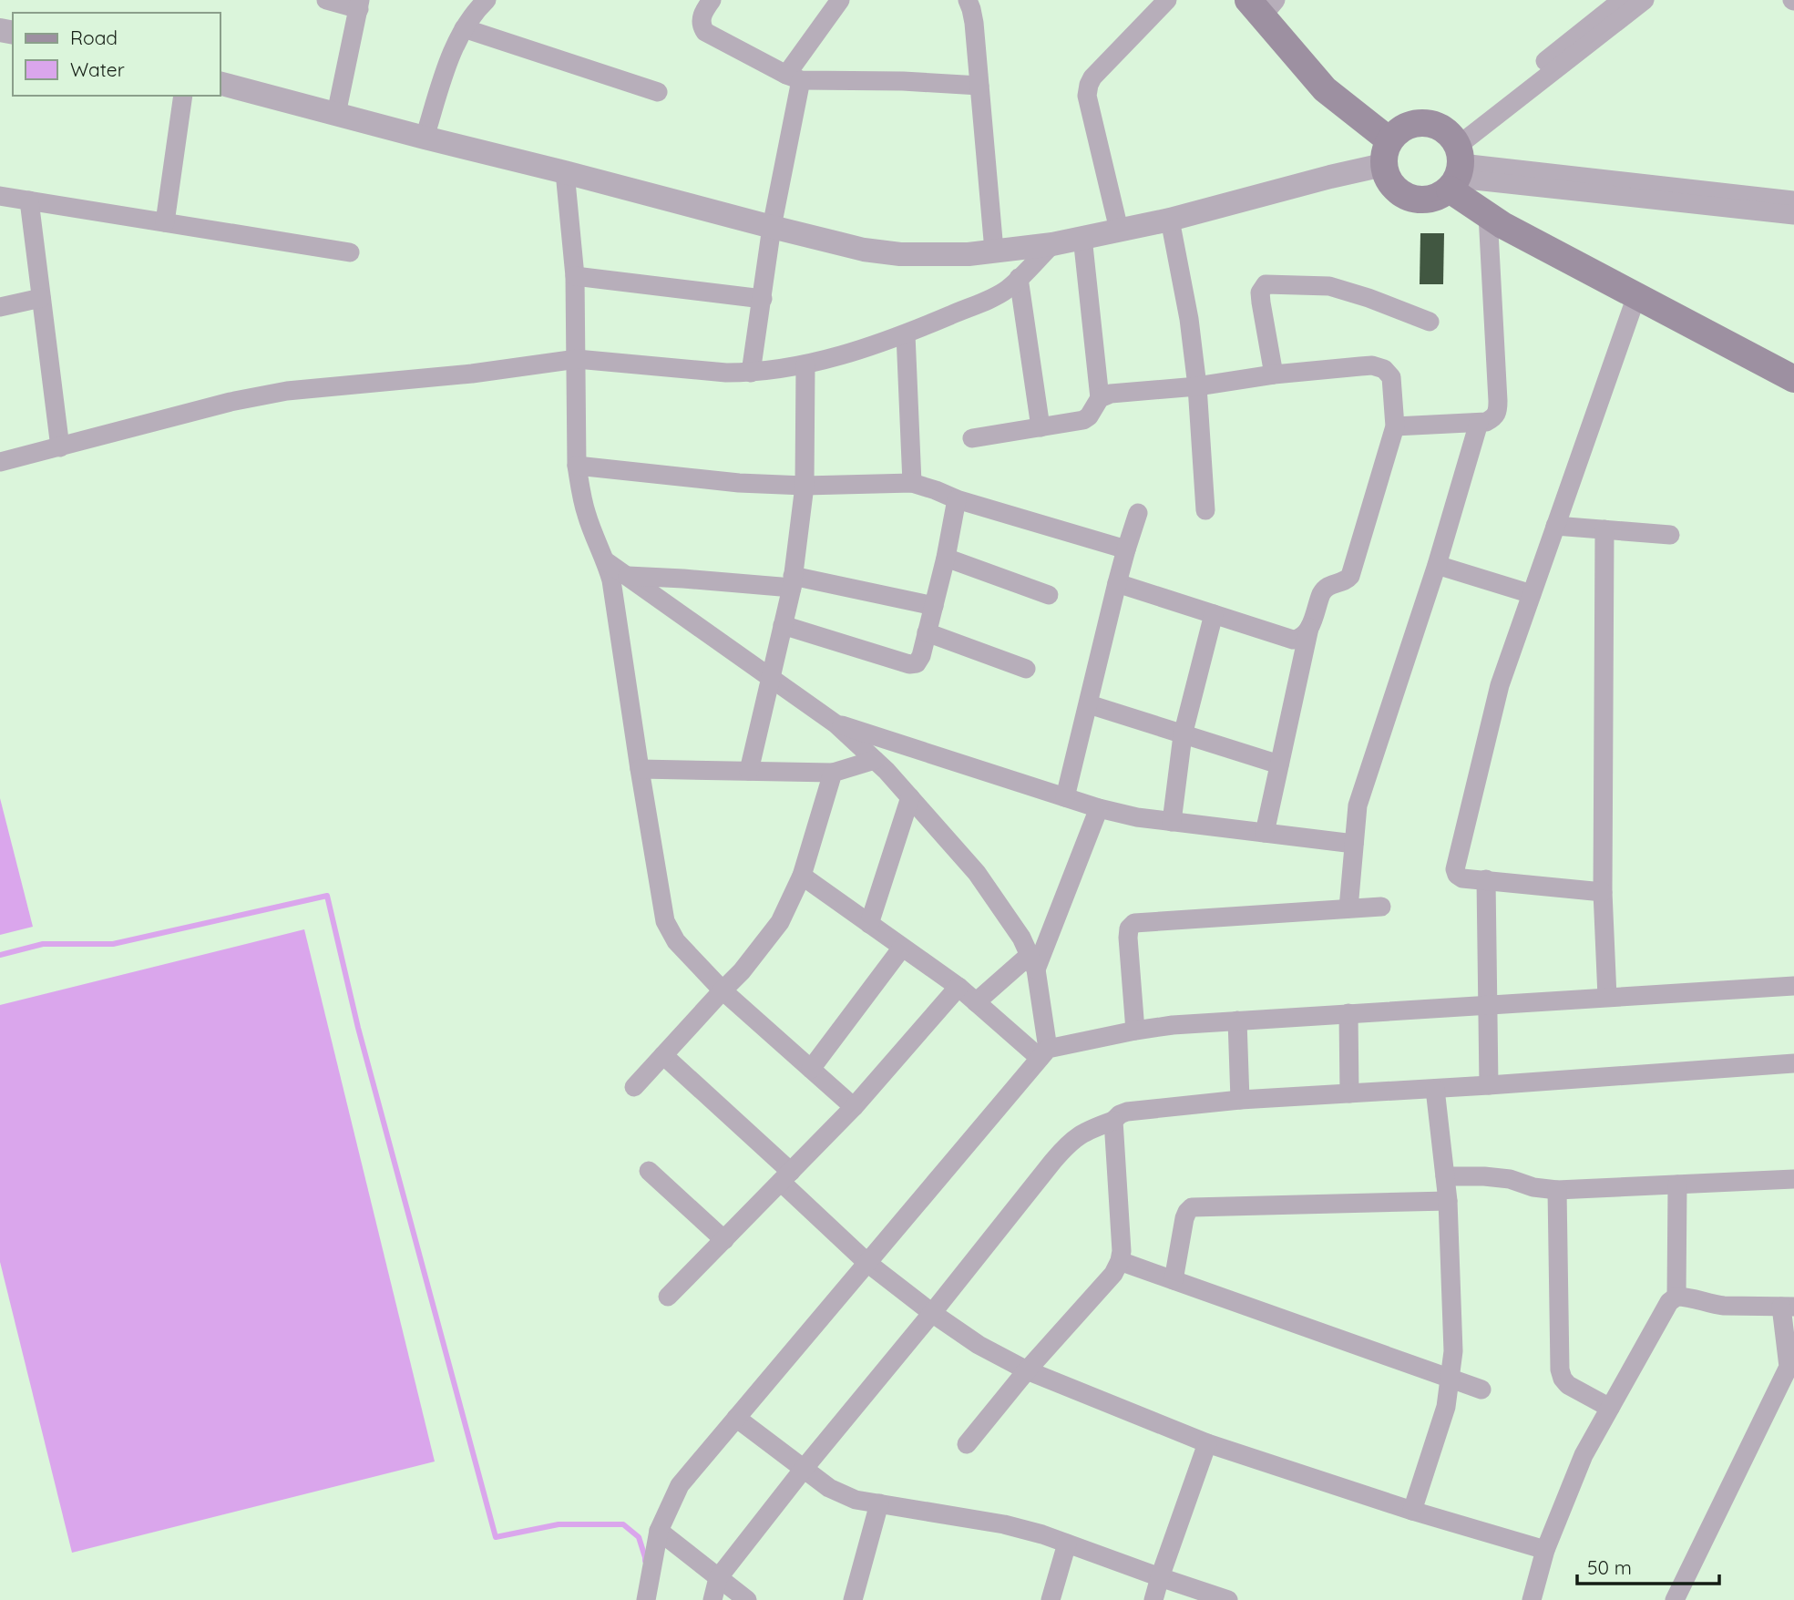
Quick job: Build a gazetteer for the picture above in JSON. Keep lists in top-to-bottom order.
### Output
{
  "legend": ["Road", "Water"],
  "scale_bar": "50 m"
}
